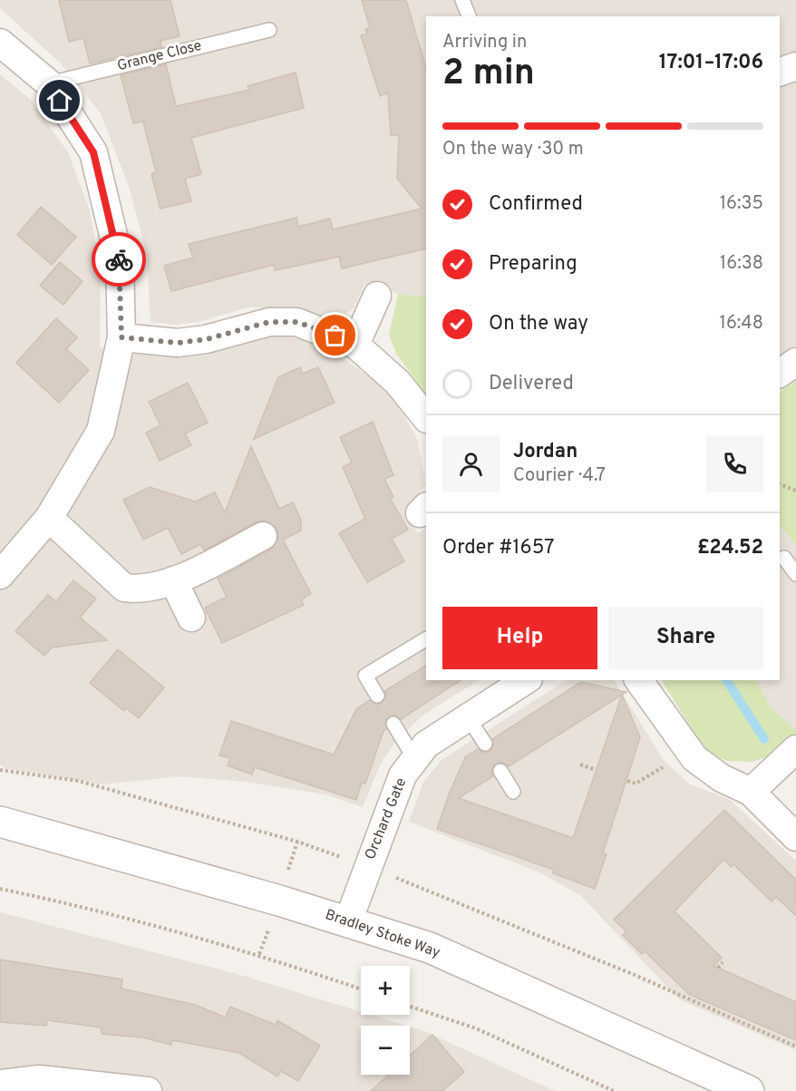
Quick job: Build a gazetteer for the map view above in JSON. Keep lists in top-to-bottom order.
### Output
{
  "streets": {
    "street": ["Orchard Gate", "Bradley Stoke Way"],
    "lane": ["Grange Close"]
  },
  "crossings": [
    ["Orchard Gate", "Bradley Stoke Way"]
  ],
  "page": {
    "heading": ["2 min", "Arriving in", "17:01–17:06"],
    "panel": [
      "Jordan",
      "Courier · 4.7",
      "Order #1657",
      "£24.52"
    ],
    "bar": "On the way · 30 m",
    "list": [
      ["Confirmed", "16:35"],
      ["Preparing", "16:38"],
      ["On the way", "16:48"],
      "Delivered"
    ],
    "buttons": ["Help", "Share"],
    "map_buttons": ["+", "−"]
  }
}
